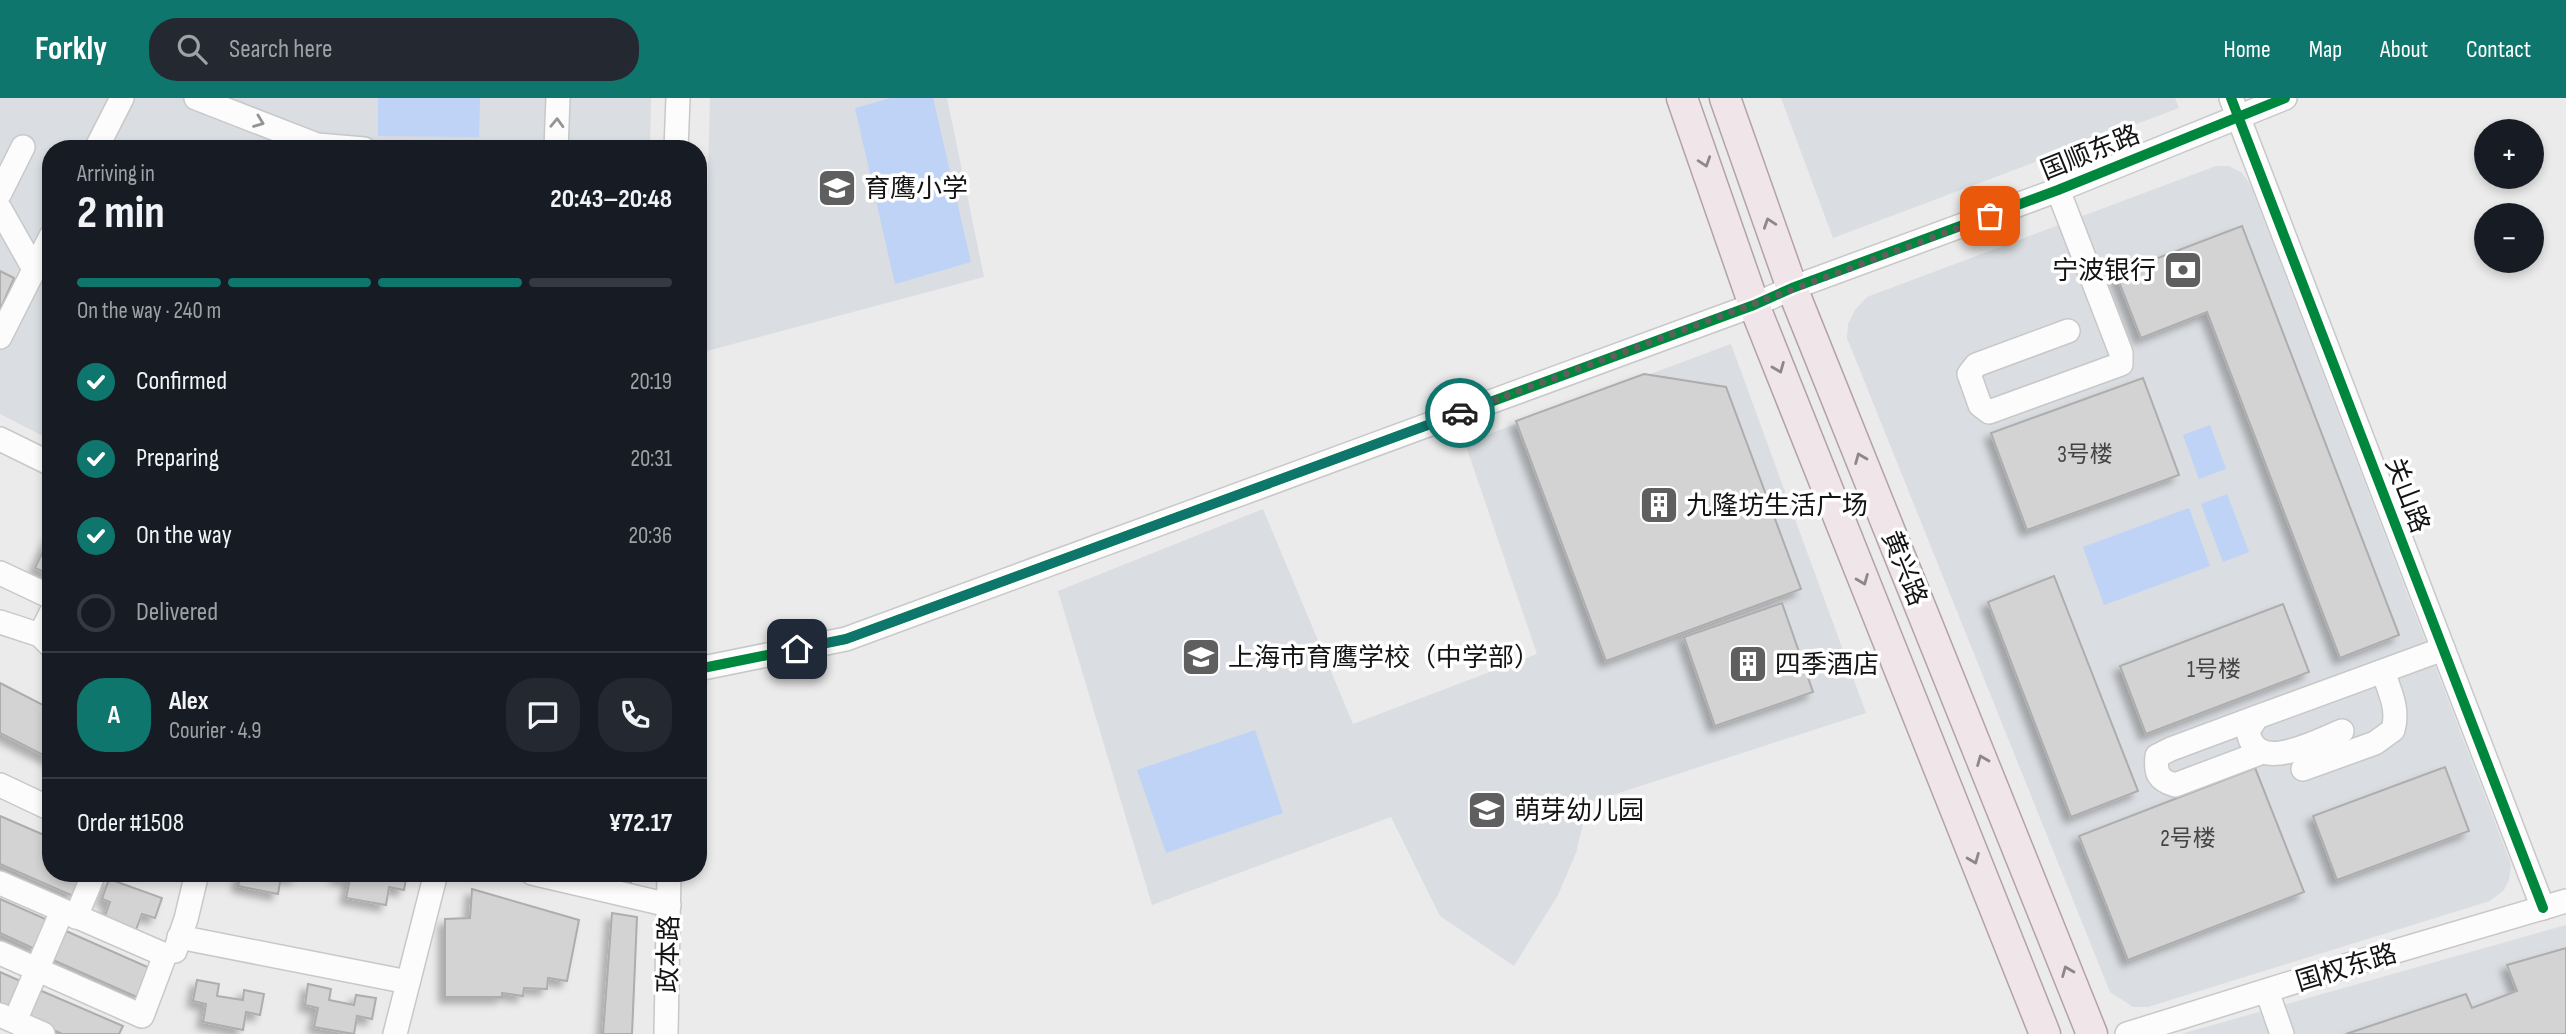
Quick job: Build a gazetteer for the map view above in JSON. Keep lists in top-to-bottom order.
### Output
{
  "streets": {
    "main road": ["黄兴路"],
    "street": [
      "国顺东路",
      "关山路",
      "政本路",
      "国权东路"
    ]
  },
  "crossings": [
    ["国顺东路", "关山路"],
    ["国顺东路", "黄兴路"],
    ["关山路", "国权东路"]
  ],
  "places": {
    "school or university": ["育鹰小学", "上海市育鹰学校（中学部）", "萌芽幼儿园"],
    "bank": ["宁波银行"],
    "building": ["九隆坊生活广场", "四季酒店"]
  },
  "house_numbers": ["3号楼", "1号楼", "2号楼"],
  "page": {
    "header": "Forkly",
    "search": "Search here",
    "nav": [
      "Home",
      "Map",
      "About",
      "Contact"
    ],
    "map_buttons": ["+", "−"],
    "heading": ["2 min", "Arriving in", "20:43–20:48"],
    "panel": [
      "Alex",
      "Courier · 4.9",
      "Order #1508",
      "¥72.17"
    ],
    "bar": "On the way · 240 m",
    "list": [
      ["Confirmed", "20:19"],
      ["Preparing", "20:31"],
      ["On the way", "20:36"],
      "Delivered"
    ],
    "round": "A"
  }
}
